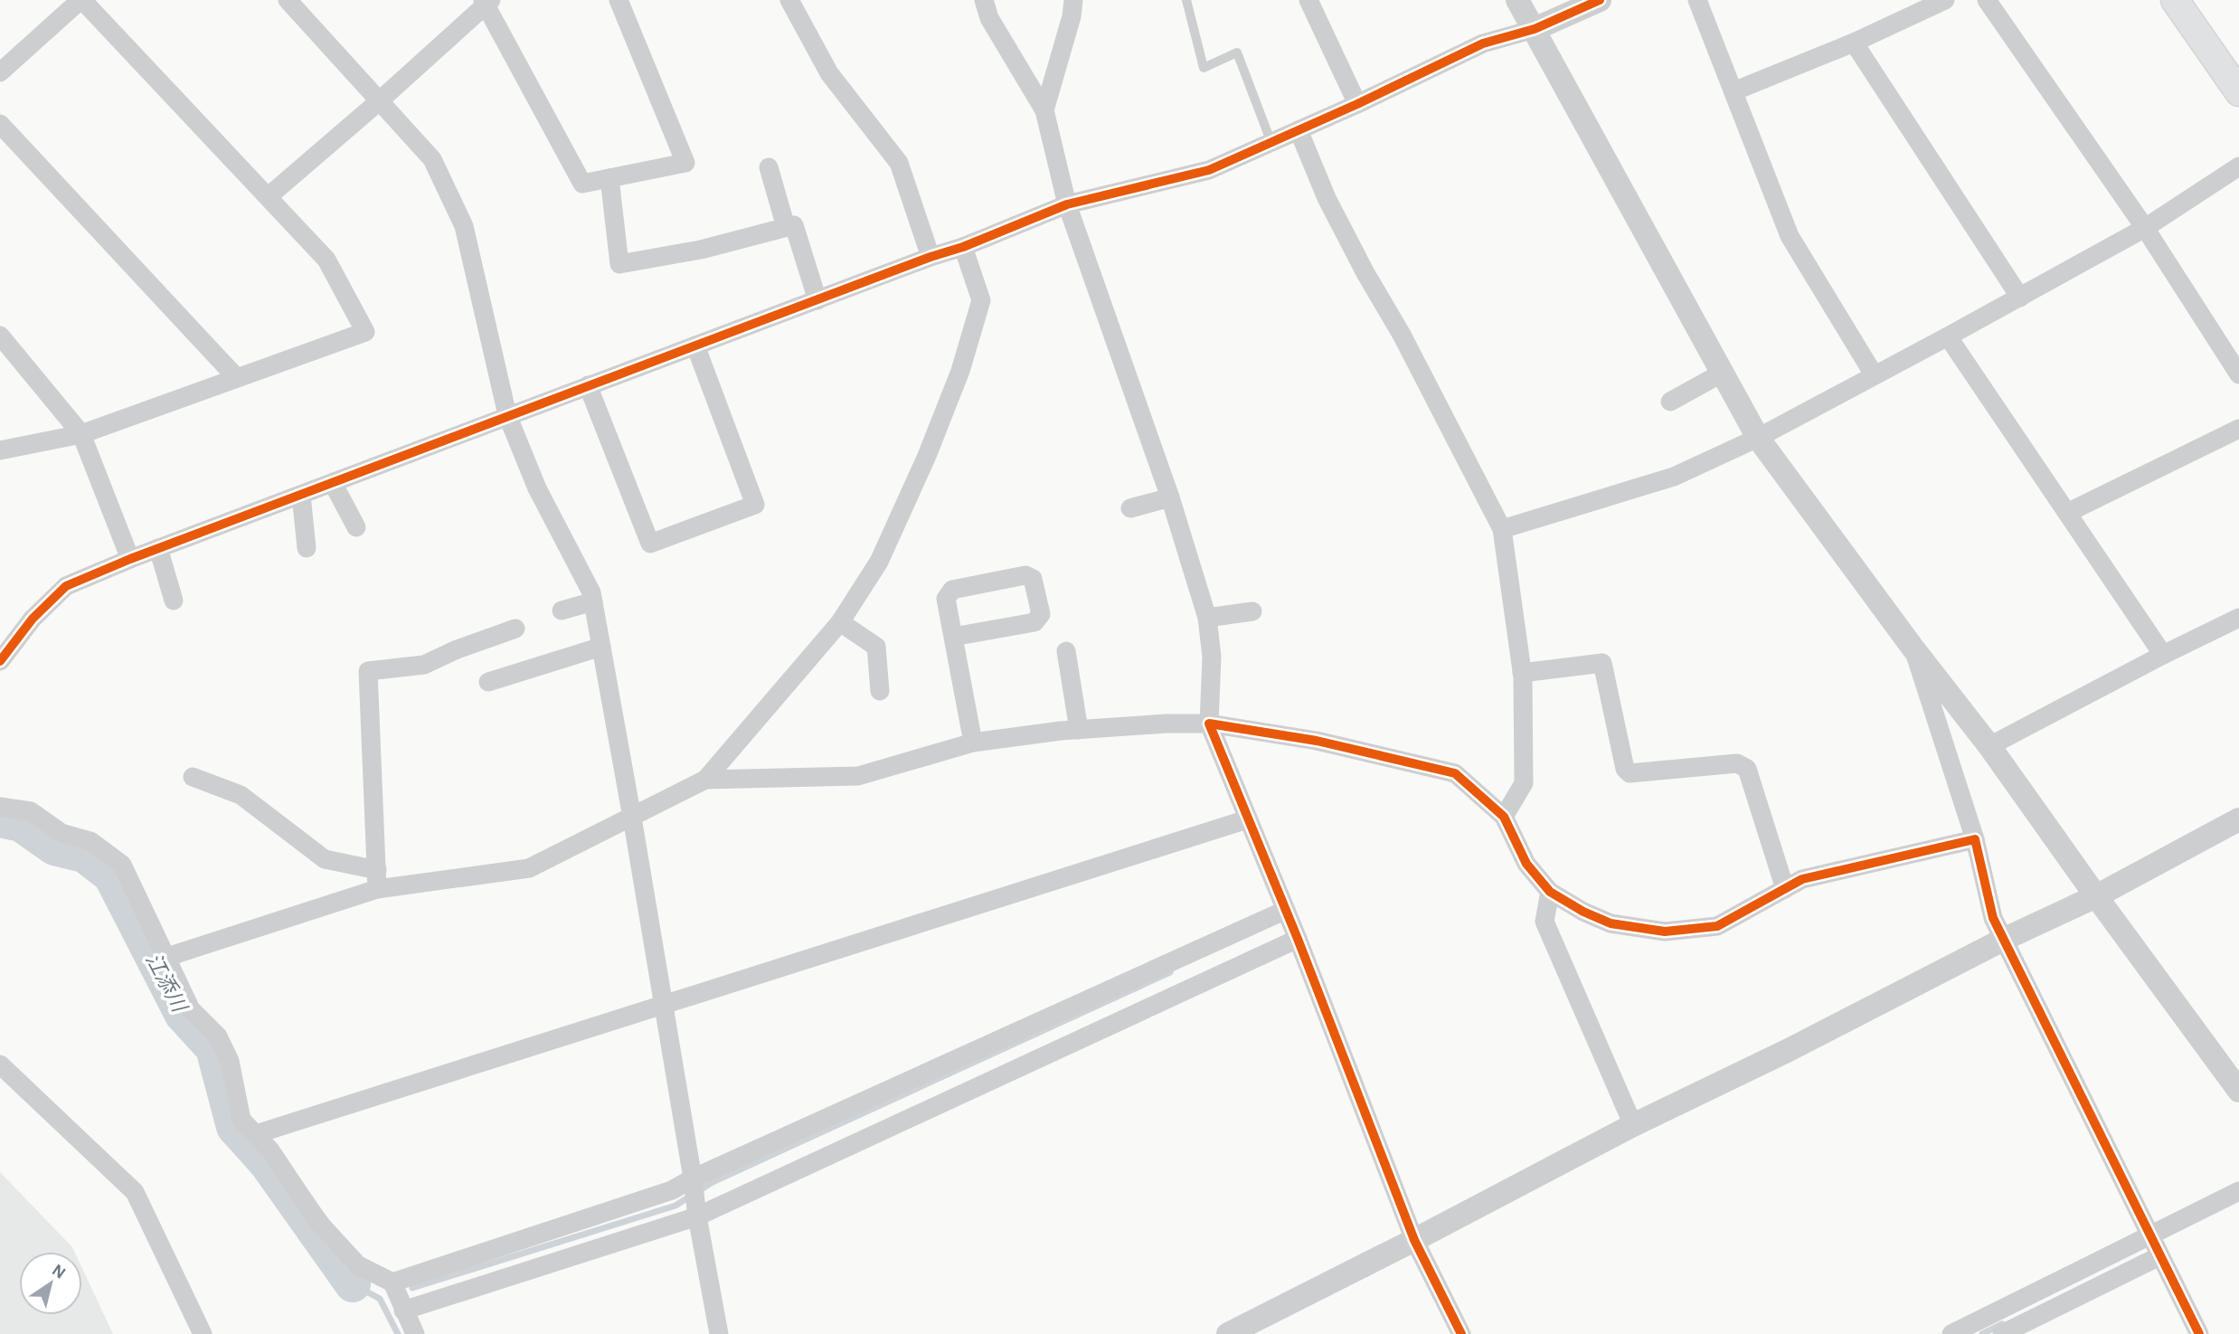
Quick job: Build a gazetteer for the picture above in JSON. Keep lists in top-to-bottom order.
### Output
{
  "water": ["江添川"],
  "north": "top right"
}
